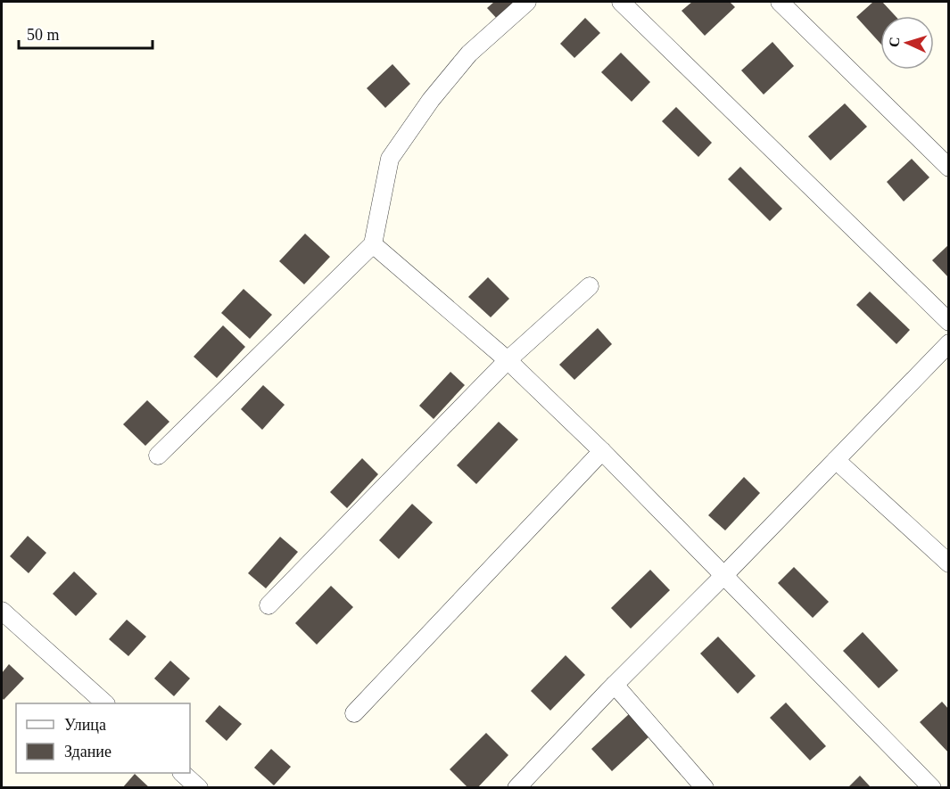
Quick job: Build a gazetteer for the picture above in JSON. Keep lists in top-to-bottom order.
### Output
{
  "legend": ["Улица", "Здание"],
  "scale_bar": "50 m",
  "north": "left"
}
